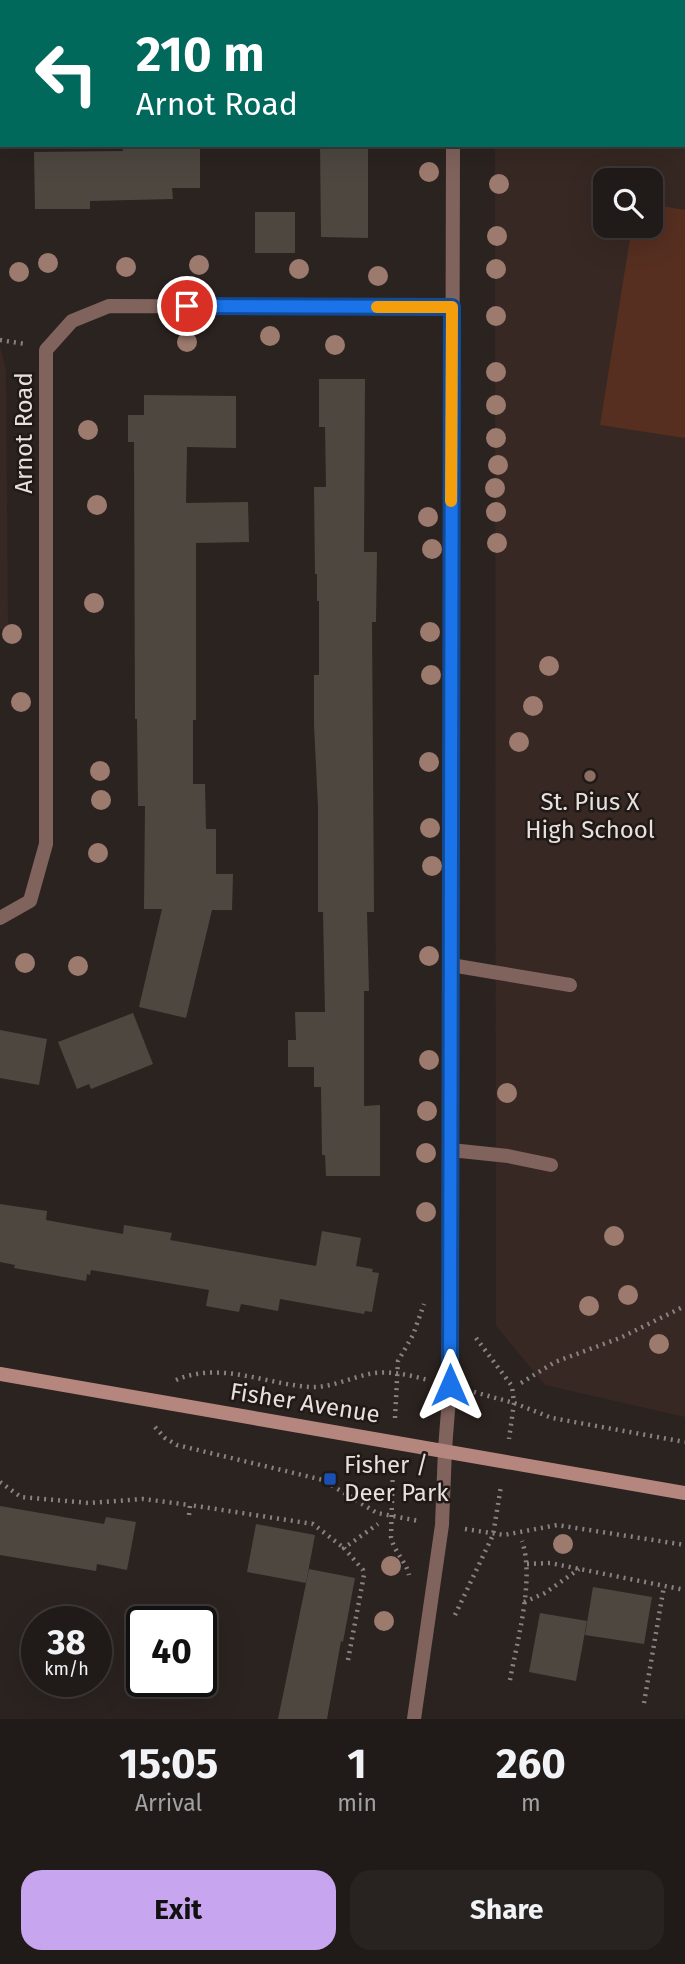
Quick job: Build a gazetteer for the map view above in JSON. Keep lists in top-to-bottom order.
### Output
{
  "streets": {
    "main road": ["Fisher Avenue"],
    "street": ["Arnot Road"]
  },
  "places": {
    "other": ["St. Pius X High School"],
    "transit": ["Fisher / Deer Park"]
  },
  "page": {
    "turn": ["210 m", "Arnot Road"],
    "speed": "38 km/h",
    "limit": "40",
    "eta": [
      "15:05",
      "Arrival",
      "1",
      "min",
      "260",
      "m"
    ],
    "buttons": ["Exit", "Share"]
  }
}
